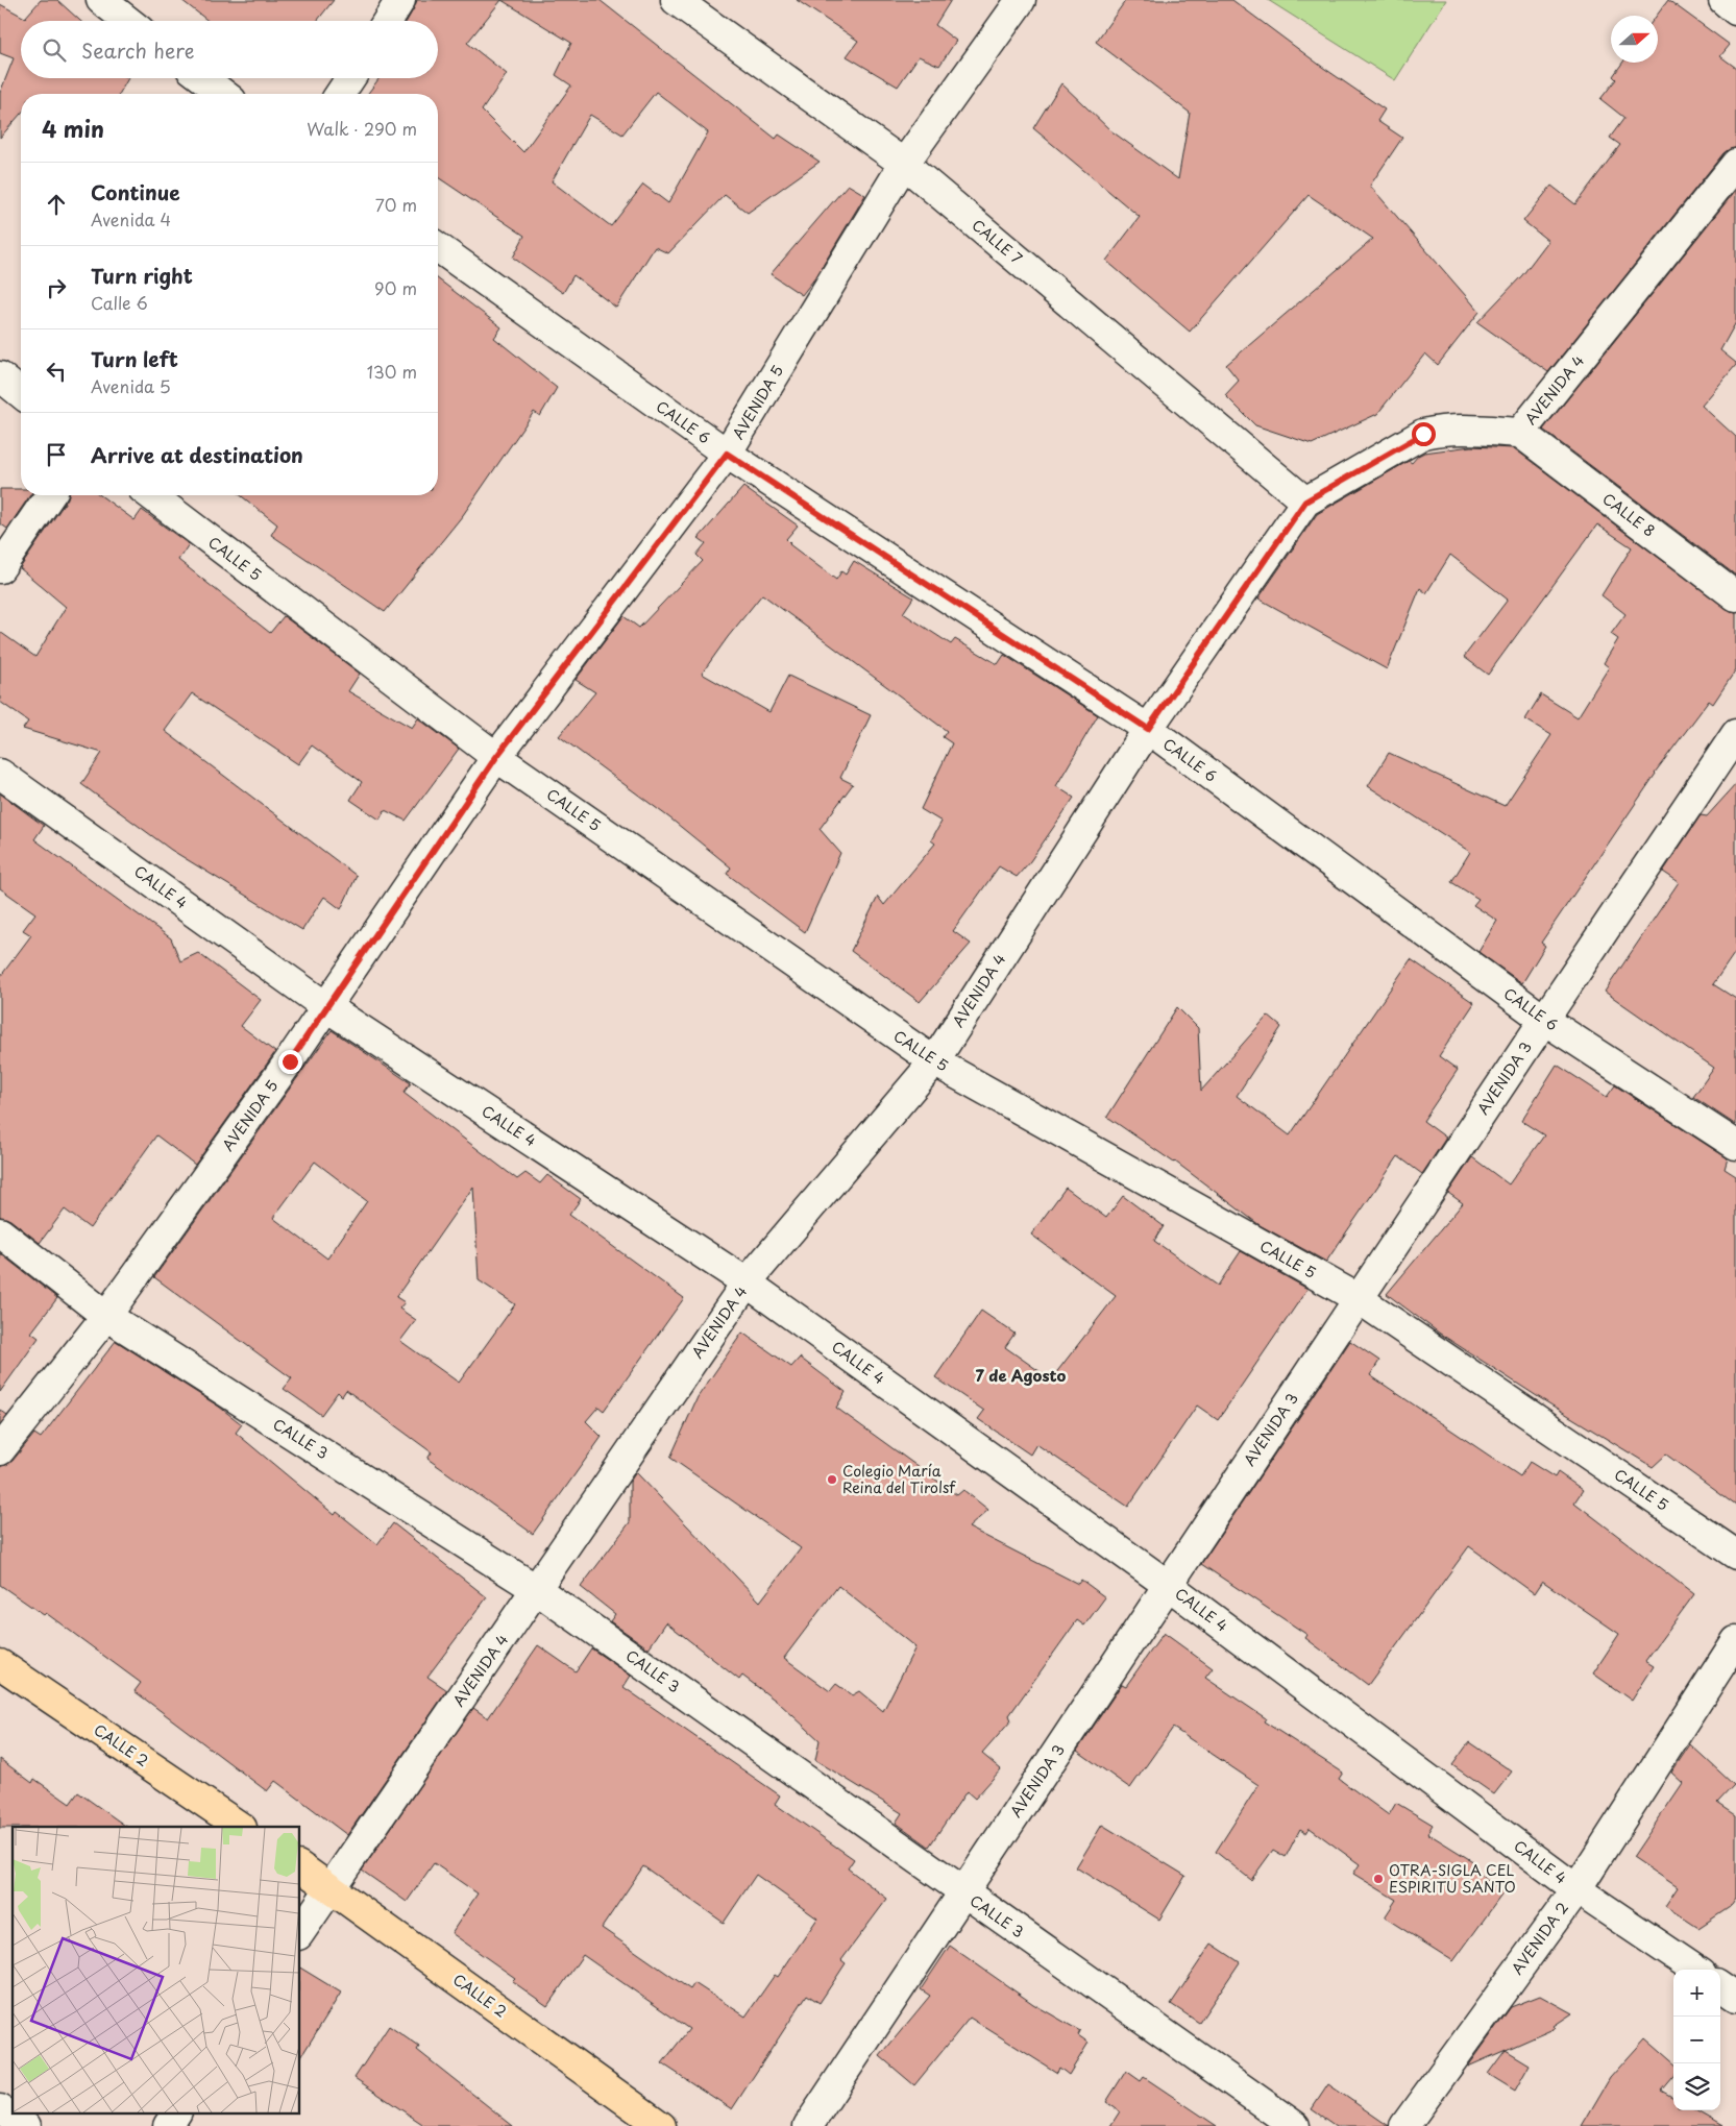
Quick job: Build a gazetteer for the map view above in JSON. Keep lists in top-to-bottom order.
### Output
{
  "streets": {
    "main road": ["CALLE 2"],
    "street": [
      "CALLE 7",
      "AVENIDA 4",
      "AVENIDA 5",
      "CALLE 6",
      "CALLE 8",
      "CALLE 5",
      "CALLE 4",
      "AVENIDA 3",
      "CALLE 3",
      "AVENIDA 2"
    ]
  },
  "crossings": [
    ["CALLE 7", "AVENIDA 4"],
    ["CALLE 7", "AVENIDA 5"],
    ["AVENIDA 4", "CALLE 6"],
    ["AVENIDA 4", "CALLE 8"],
    ["AVENIDA 4", "CALLE 5"],
    ["AVENIDA 4", "CALLE 4"],
    ["AVENIDA 4", "CALLE 3"],
    ["AVENIDA 4", "CALLE 2"],
    ["AVENIDA 5", "CALLE 6"],
    ["AVENIDA 5", "CALLE 5"],
    ["AVENIDA 5", "CALLE 4"],
    ["AVENIDA 5", "CALLE 3"],
    ["CALLE 6", "AVENIDA 3"],
    ["CALLE 5", "AVENIDA 3"],
    ["CALLE 4", "AVENIDA 3"],
    ["CALLE 4", "AVENIDA 2"],
    ["AVENIDA 3", "CALLE 3"]
  ],
  "districts": ["7 de Agosto"],
  "places": ["Colegio María Reina del Tirolsf", "OTRA-SIGLA CEL ESPIRITU SANTO"],
  "north": "right",
  "page": {
    "search": "Search here",
    "heading": ["4 min", "Walk · 290 m"],
    "list": [
      ["Continue", "Avenida 4", "70 m"],
      ["Turn right", "Calle 6", "90 m"],
      ["Turn left", "Avenida 5", "130 m"],
      "Arrive at destination"
    ],
    "map_buttons": ["+", "−"]
  }
}
